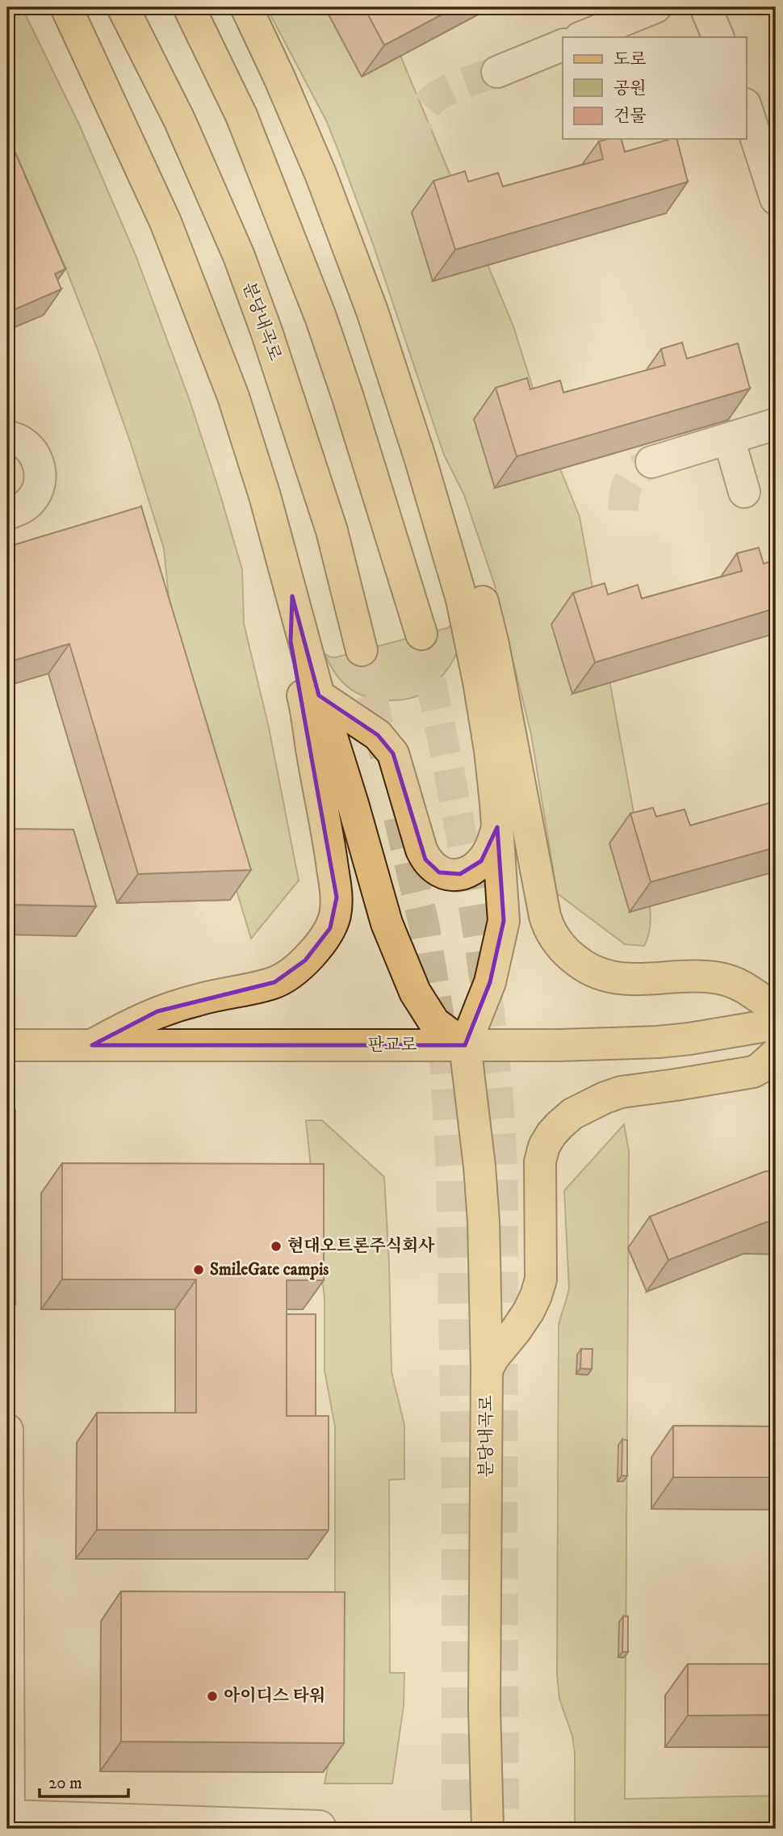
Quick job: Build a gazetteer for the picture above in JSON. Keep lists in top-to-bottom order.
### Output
{
  "streets": {
    "main road": ["분당내곡로", "판교로"]
  },
  "crossings": [
    ["분당내곡로", "판교로"]
  ],
  "places": ["현대오트론주식회사", "SmileGate campis", "아이디스 타워"],
  "legend": ["도로", "공원", "건물"],
  "scale_bar": "20 m"
}
